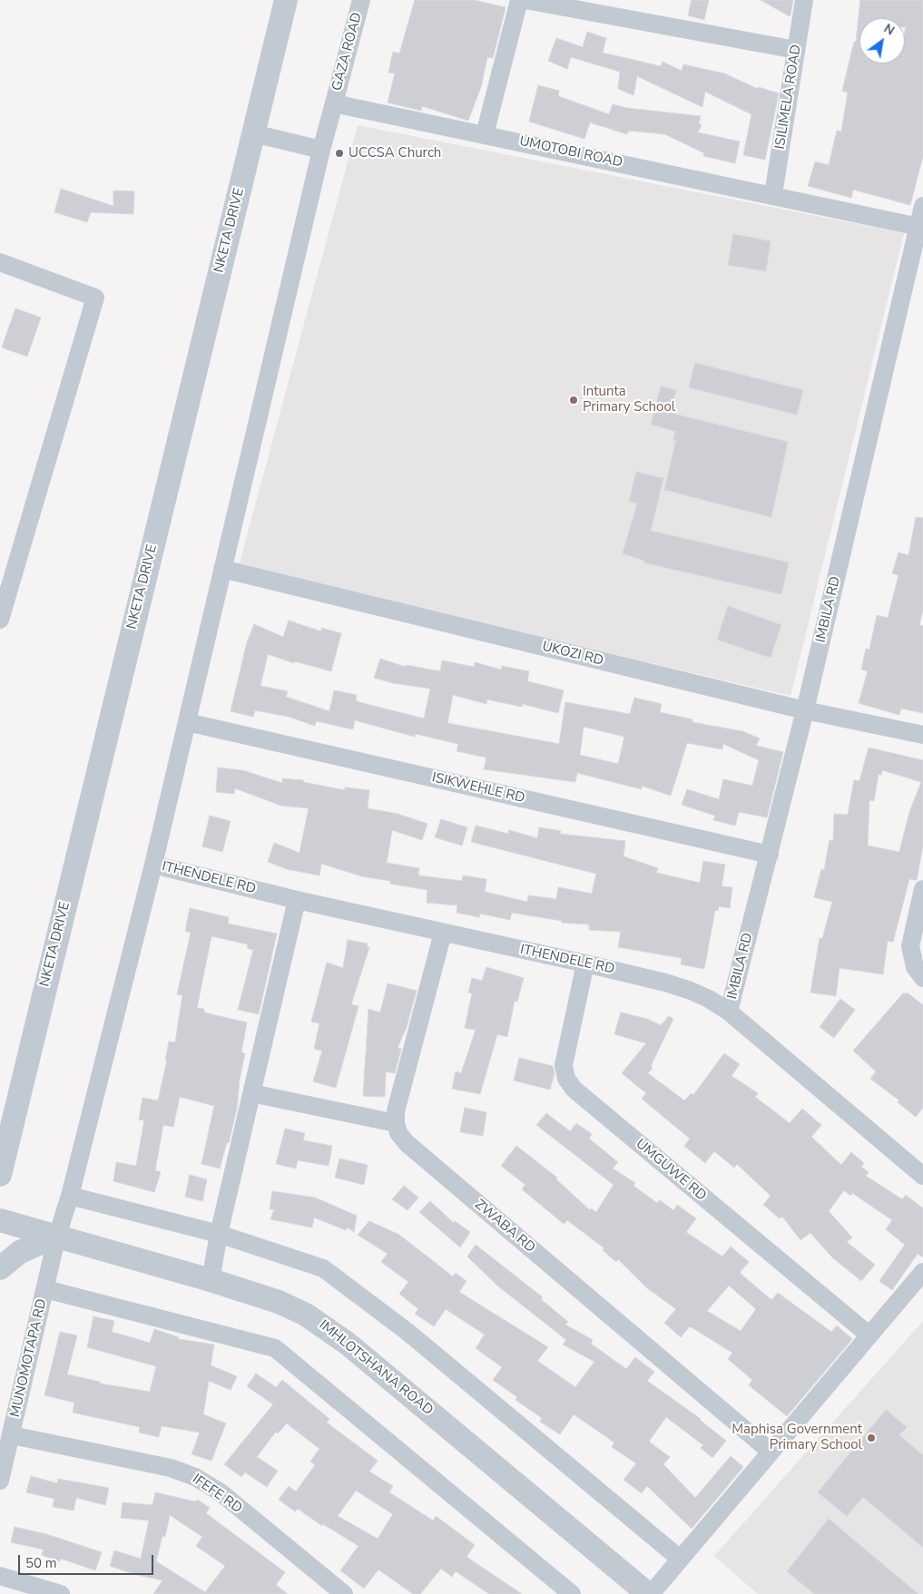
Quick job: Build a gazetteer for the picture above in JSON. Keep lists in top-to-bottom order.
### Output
{
  "streets": {
    "street": [
      "GAZA ROAD",
      "ISILIMELA ROAD",
      "UMOTOBI ROAD",
      "NKETA DRIVE",
      "IMBILA RD",
      "UKOZI RD",
      "ISIKWEHLE RD",
      "ITHENDELE RD",
      "UMGUWE RD",
      "ZWABA RD",
      "MUNOMOTAPA RD",
      "IMHLOTSHANA ROAD",
      "IFEFE RD"
    ]
  },
  "crossings": [
    ["GAZA ROAD", "UMOTOBI ROAD"],
    ["ISILIMELA ROAD", "UMOTOBI ROAD"],
    ["UMOTOBI ROAD", "IMBILA RD"],
    ["IMBILA RD", "UKOZI RD"],
    ["IMBILA RD", "ISIKWEHLE RD"],
    ["IMBILA RD", "ITHENDELE RD"],
    ["UKOZI RD", "MUNOMOTAPA RD"],
    ["ISIKWEHLE RD", "MUNOMOTAPA RD"],
    ["ITHENDELE RD", "UMGUWE RD"],
    ["ITHENDELE RD", "MUNOMOTAPA RD"],
    ["MUNOMOTAPA RD", "IMHLOTSHANA ROAD"],
    ["MUNOMOTAPA RD", "IFEFE RD"]
  ],
  "places": ["UCCSA Church", "Intunta Primary School", "Maphisa Government Primary School"],
  "scale_bar": "50 m",
  "north": "top right"
}
